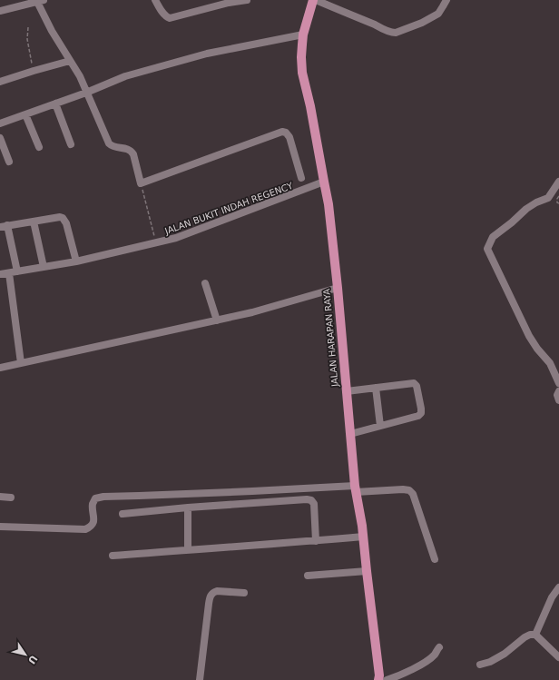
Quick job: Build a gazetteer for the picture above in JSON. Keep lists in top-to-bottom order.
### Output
{
  "streets": {
    "main road": ["JALAN HARAPAN RAYA"],
    "street": ["JALAN BUKIT INDAH REGENCY"]
  },
  "crossings": [
    ["JALAN BUKIT INDAH REGENCY", "JALAN HARAPAN RAYA"]
  ],
  "north": "bottom right"
}
